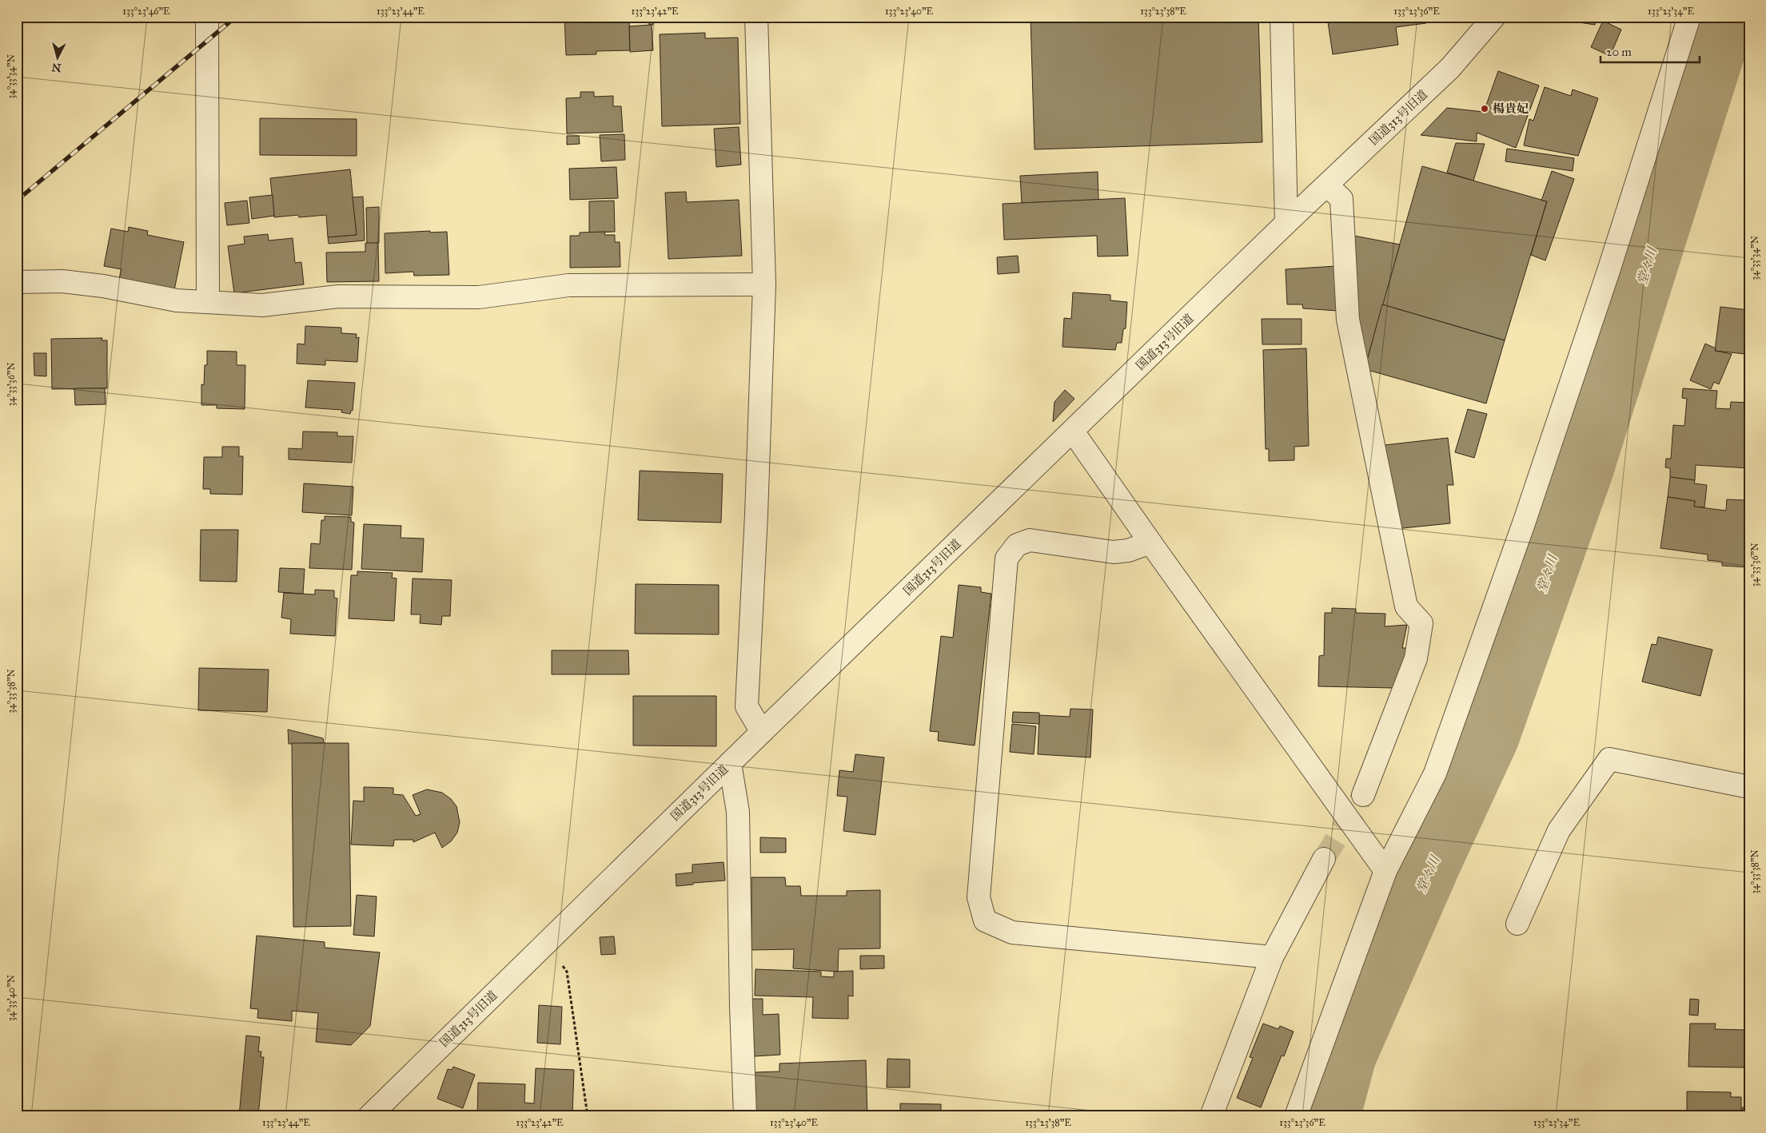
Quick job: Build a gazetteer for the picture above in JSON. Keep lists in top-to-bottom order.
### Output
{
  "streets": {
    "street": ["国道313号旧道"]
  },
  "water": ["堂々川"],
  "places": ["楊貴妃"],
  "scale_bar": "20 m",
  "north": "bottom",
  "coordinates": [
    "133°23'46\"E",
    "133°23'44\"E",
    "133°23'42\"E",
    "133°23'40\"E",
    "133°23'38\"E",
    "133°23'36\"E",
    "133°23'34\"E",
    "34°33'34\"N",
    "34°33'36\"N",
    "34°33'38\"N",
    "34°33'40\"N"
  ]
}
